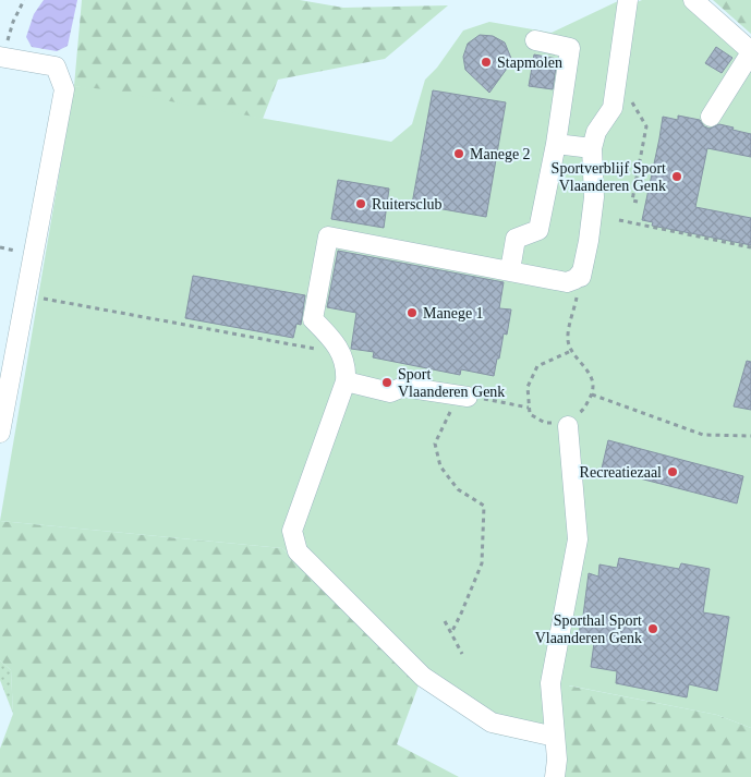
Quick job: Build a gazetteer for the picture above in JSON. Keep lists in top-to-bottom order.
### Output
{
  "places": [
    "Stapmolen",
    "Manege 2",
    "Sportverblijf Sport Vlaanderen Genk",
    "Ruitersclub",
    "Manege 1",
    "Sport Vlaanderen Genk",
    "Recreatiezaal",
    "Sporthal Sport Vlaanderen Genk"
  ]
}
